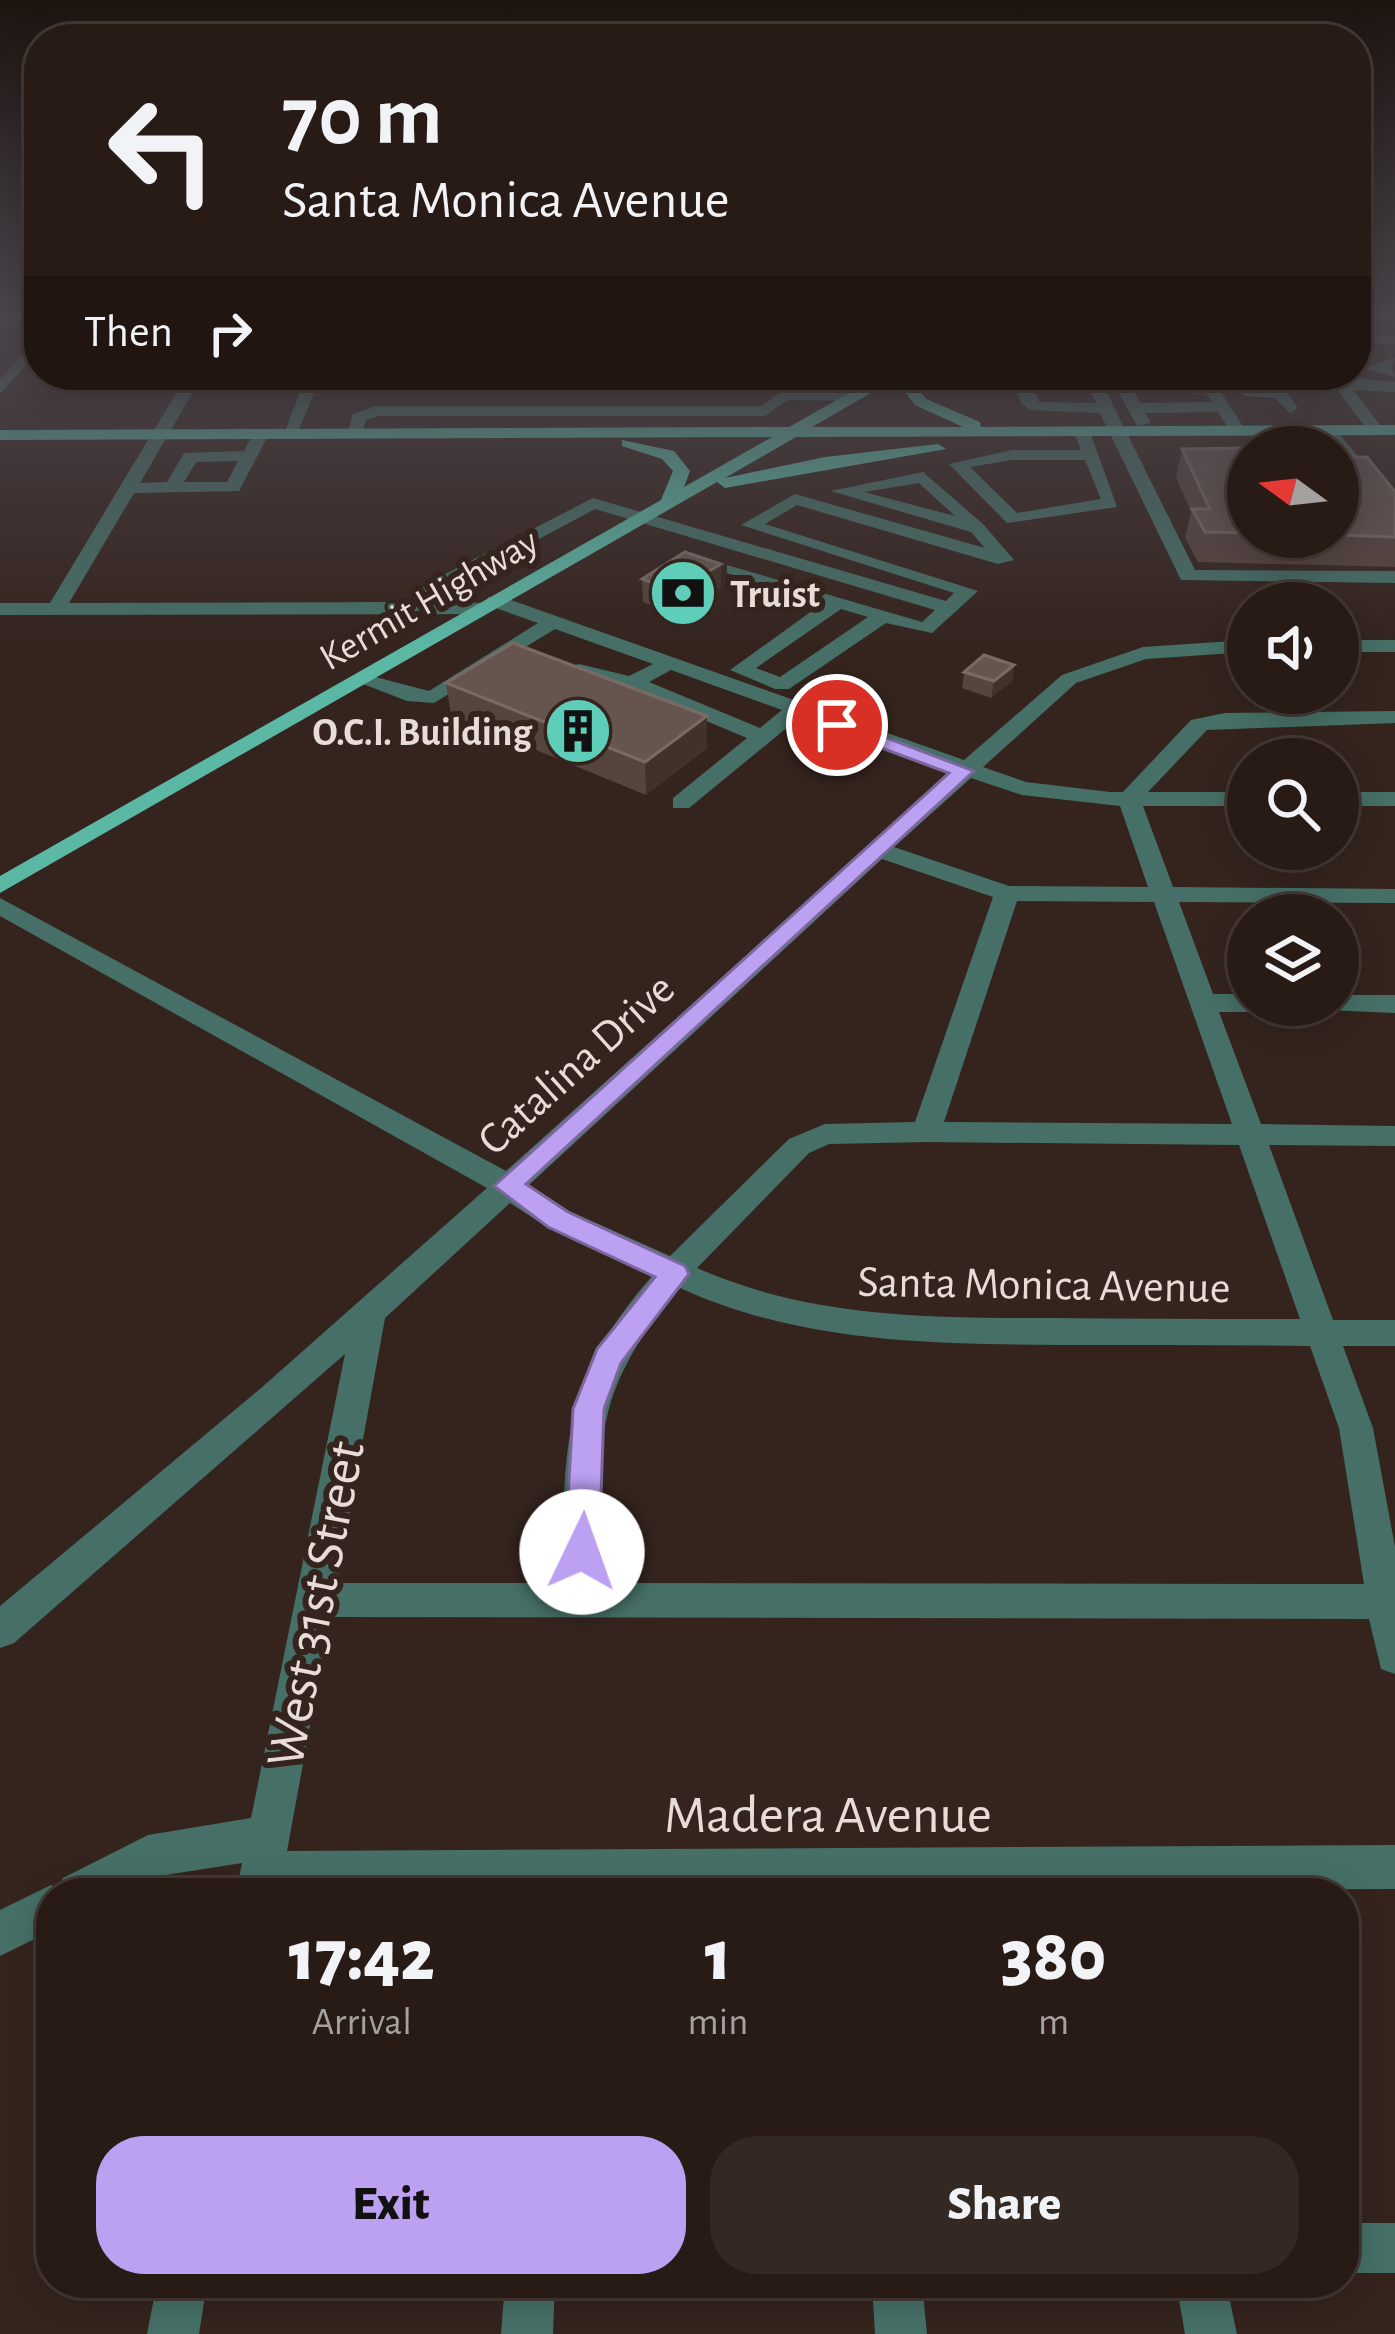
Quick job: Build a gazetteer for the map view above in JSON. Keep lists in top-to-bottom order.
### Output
{
  "streets": {
    "main road": ["Kermit Highway"],
    "street": [
      "Catalina Drive",
      "Santa Monica Avenue",
      "West 31st Street",
      "Madera Avenue"
    ]
  },
  "crossings": [
    ["Catalina Drive", "Santa Monica Avenue"],
    ["Catalina Drive", "West 31st Street"],
    ["West 31st Street", "Madera Avenue"]
  ],
  "places": {
    "bank": ["Truist"],
    "building": ["O.C.I. Building"]
  },
  "north": "left",
  "page": {
    "turn": ["70 m", "Santa Monica Avenue"],
    "then": "Then",
    "eta": [
      "17:42",
      "Arrival",
      "1",
      "min",
      "380",
      "m"
    ],
    "buttons": ["Exit", "Share"]
  }
}
